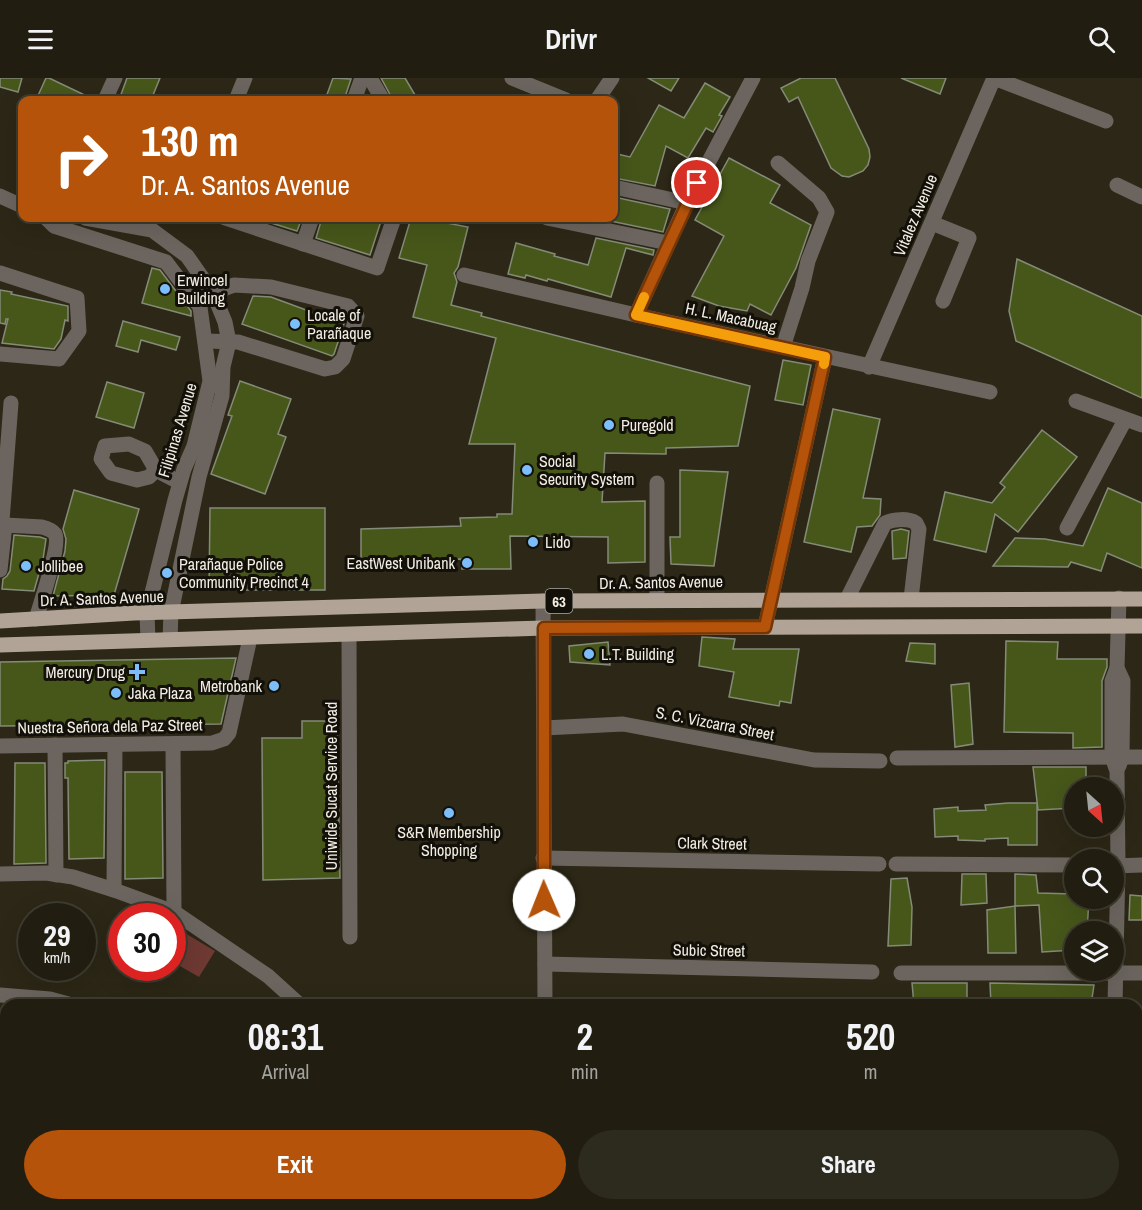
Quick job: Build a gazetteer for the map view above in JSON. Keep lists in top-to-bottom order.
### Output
{
  "streets": {
    "main road": ["Dr. A. Santos Avenue", "63"],
    "street": [
      "Vitalez Avenue",
      "H. L. Macabuag",
      "Filipinas Avenue",
      "S. C. Vizcarra Street",
      "Nuestra Señora dela Paz Street",
      "Uniwide Sucat Service Road",
      "Clark Street",
      "Subic Street"
    ]
  },
  "crossings": [
    ["Vitalez Avenue", "H. L. Macabuag"],
    ["Filipinas Avenue", "Dr. A. Santos Avenue"],
    ["Filipinas Avenue", "63"],
    ["63", "Nuestra Señora dela Paz Street"],
    ["63", "Uniwide Sucat Service Road"]
  ],
  "places": {
    "other": [
      "Erwincel Building",
      "Locale of Parañaque",
      "Puregold",
      "Social Security System",
      "Lido",
      "EastWest Unibank",
      "Jollibee",
      "Parañaque Police Community Precinct 4",
      "L.T. Building",
      "Metrobank",
      "Jaka Plaza",
      "S&R Membership Shopping"
    ],
    "health": ["Mercury Drug"]
  },
  "north": "bottom right",
  "page": {
    "header": "Drivr",
    "turn": ["130 m", "Dr. A. Santos Avenue"],
    "speed": "29 km/h",
    "limit": "30",
    "eta": [
      "08:31",
      "Arrival",
      "2",
      "min",
      "520",
      "m"
    ],
    "buttons": ["Exit", "Share"]
  }
}
